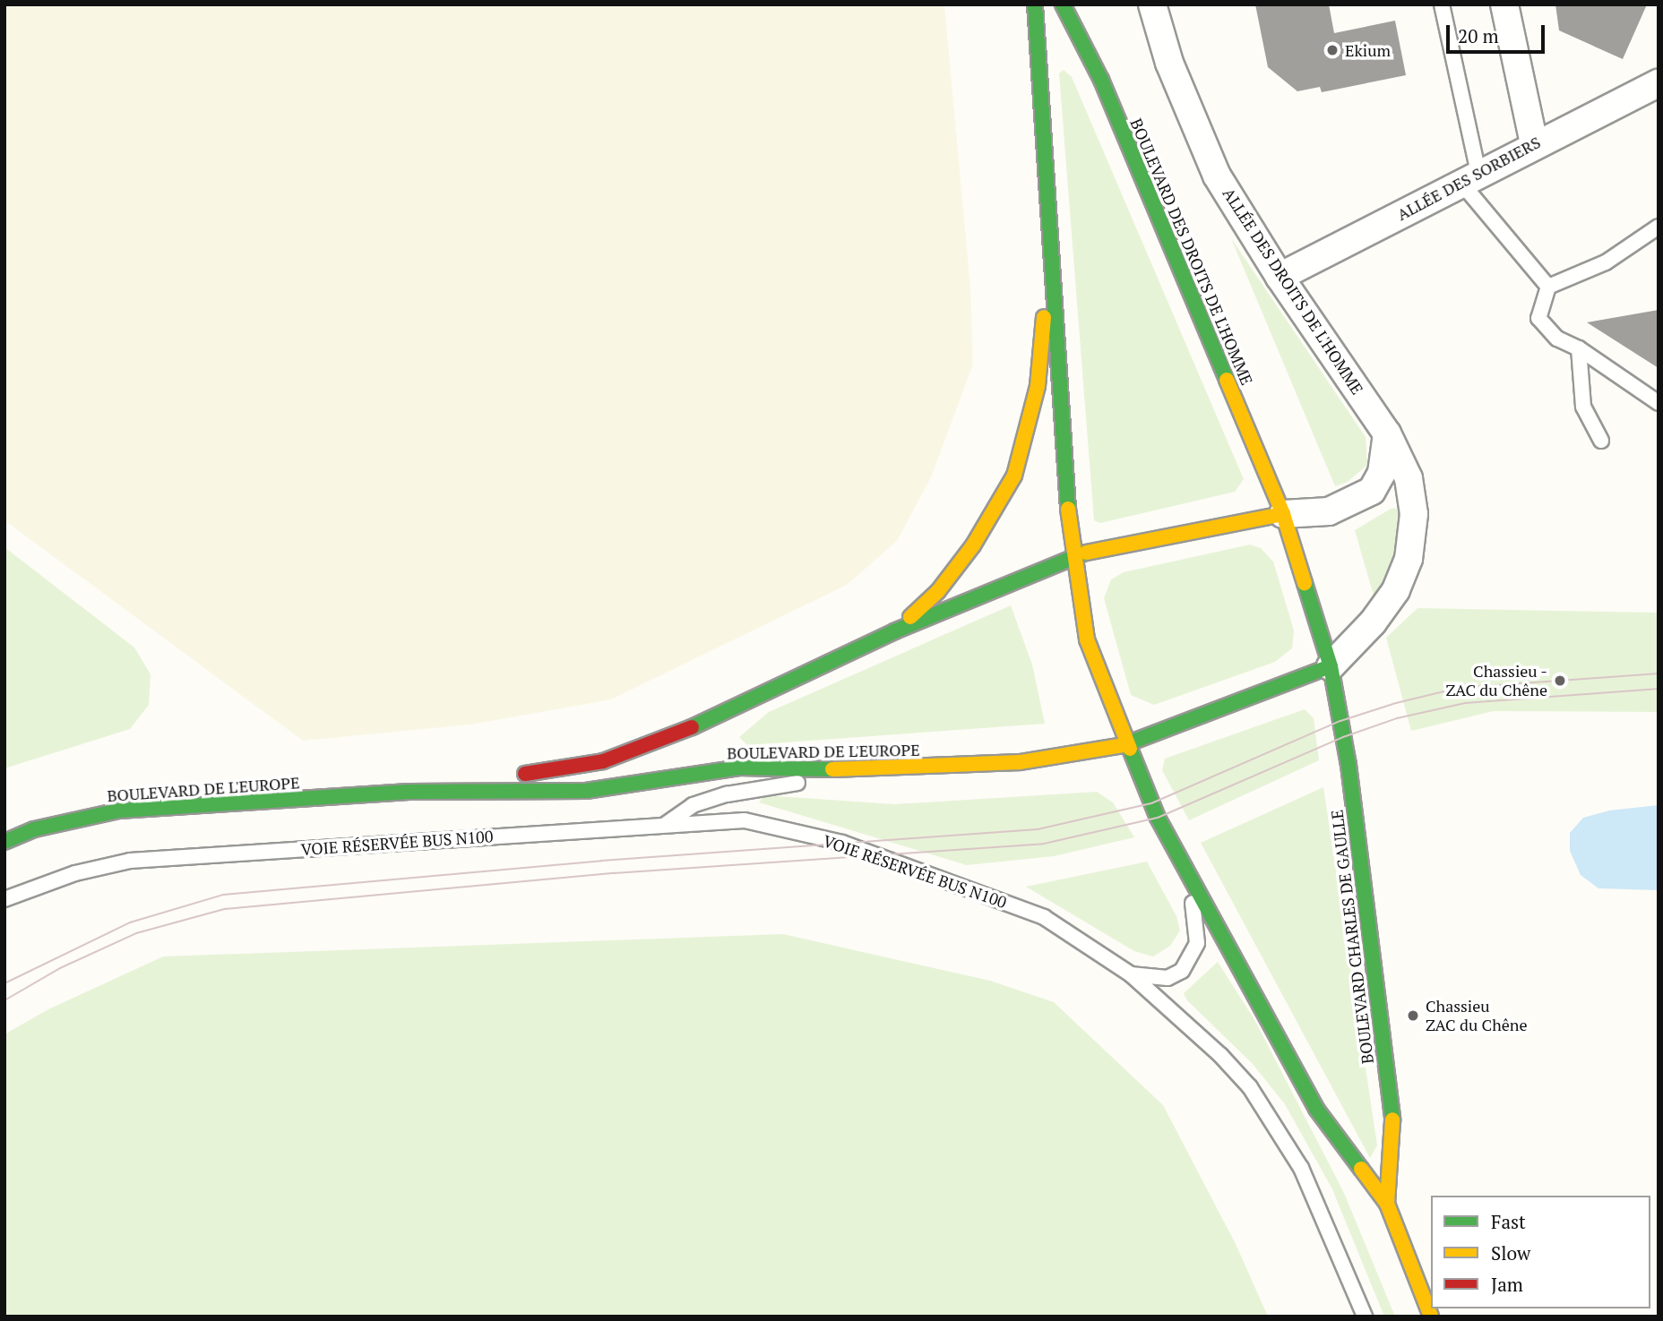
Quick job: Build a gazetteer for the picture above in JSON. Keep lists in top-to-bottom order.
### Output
{
  "streets": {
    "street": [
      "ALLÉE DES SORBIERS",
      "BOULEVARD DES DROITS DE L'HOMME",
      "ALLÉE DES DROITS DE L'HOMME",
      "BOULEVARD DE L'EUROPE",
      "BOULEVARD CHARLES DE GAULLE"
    ],
    "lane": ["VOIE RÉSERVÉE BUS N100"]
  },
  "crossings": [
    ["ALLÉE DES SORBIERS", "ALLÉE DES DROITS DE L'HOMME"],
    ["BOULEVARD DES DROITS DE L'HOMME", "ALLÉE DES DROITS DE L'HOMME"],
    ["BOULEVARD DES DROITS DE L'HOMME", "BOULEVARD DE L'EUROPE"],
    ["BOULEVARD DES DROITS DE L'HOMME", "BOULEVARD CHARLES DE GAULLE"],
    ["ALLÉE DES DROITS DE L'HOMME", "BOULEVARD DE L'EUROPE"],
    ["ALLÉE DES DROITS DE L'HOMME", "BOULEVARD CHARLES DE GAULLE"],
    ["BOULEVARD DE L'EUROPE", "BOULEVARD CHARLES DE GAULLE"]
  ],
  "places": ["Ekium", "Chassieu - ZAC du Chêne", "Chassieu ZAC du Chêne"],
  "legend": ["Fast", "Slow", "Jam"],
  "scale_bar": "20 m"
}
